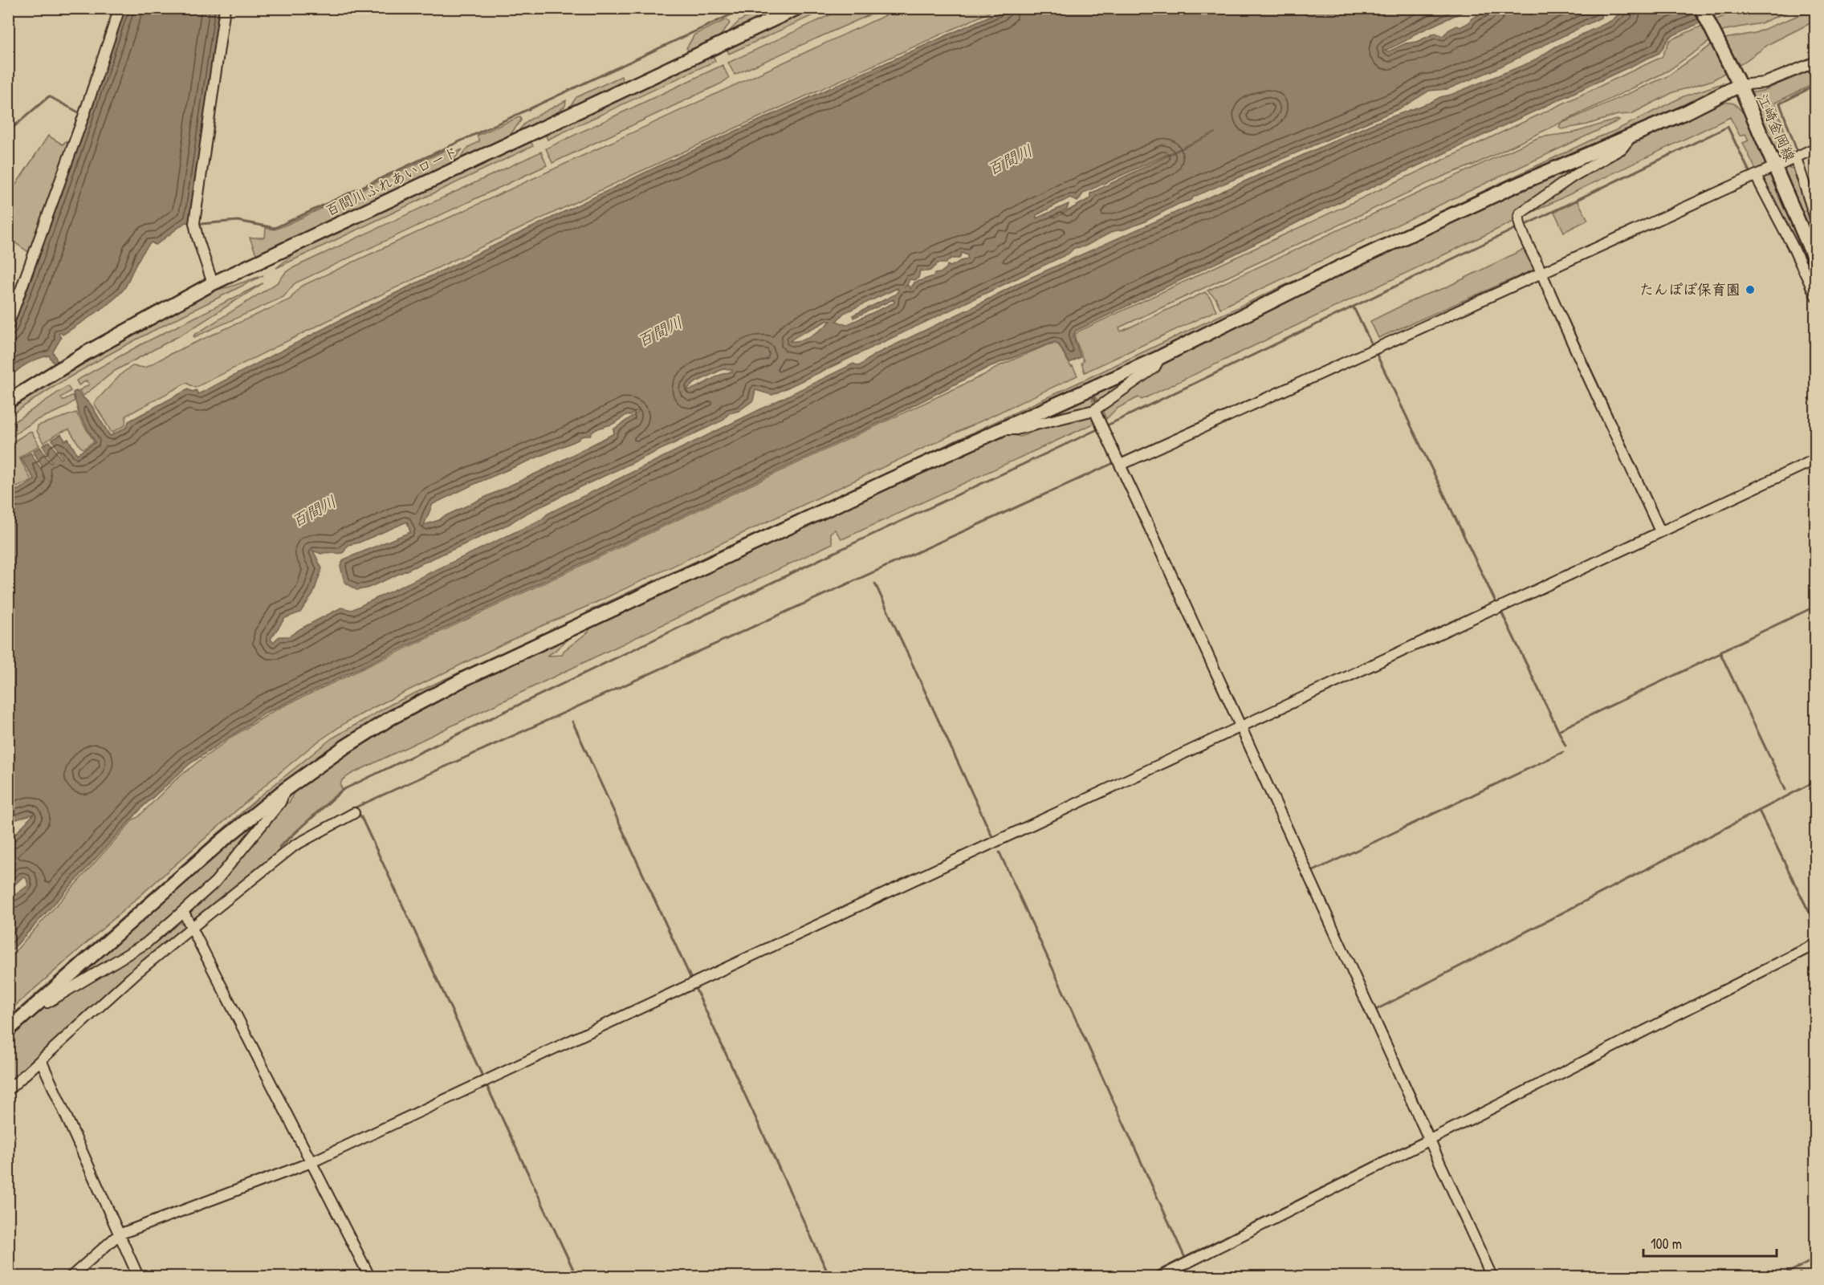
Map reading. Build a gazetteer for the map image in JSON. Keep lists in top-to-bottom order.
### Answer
{
  "streets": {
    "street": ["江崎金岡線", "百間川ふれあいロード"]
  },
  "water": ["百間川"],
  "places": ["たんぽぽ保育園"],
  "scale_bar": "100 m"
}
